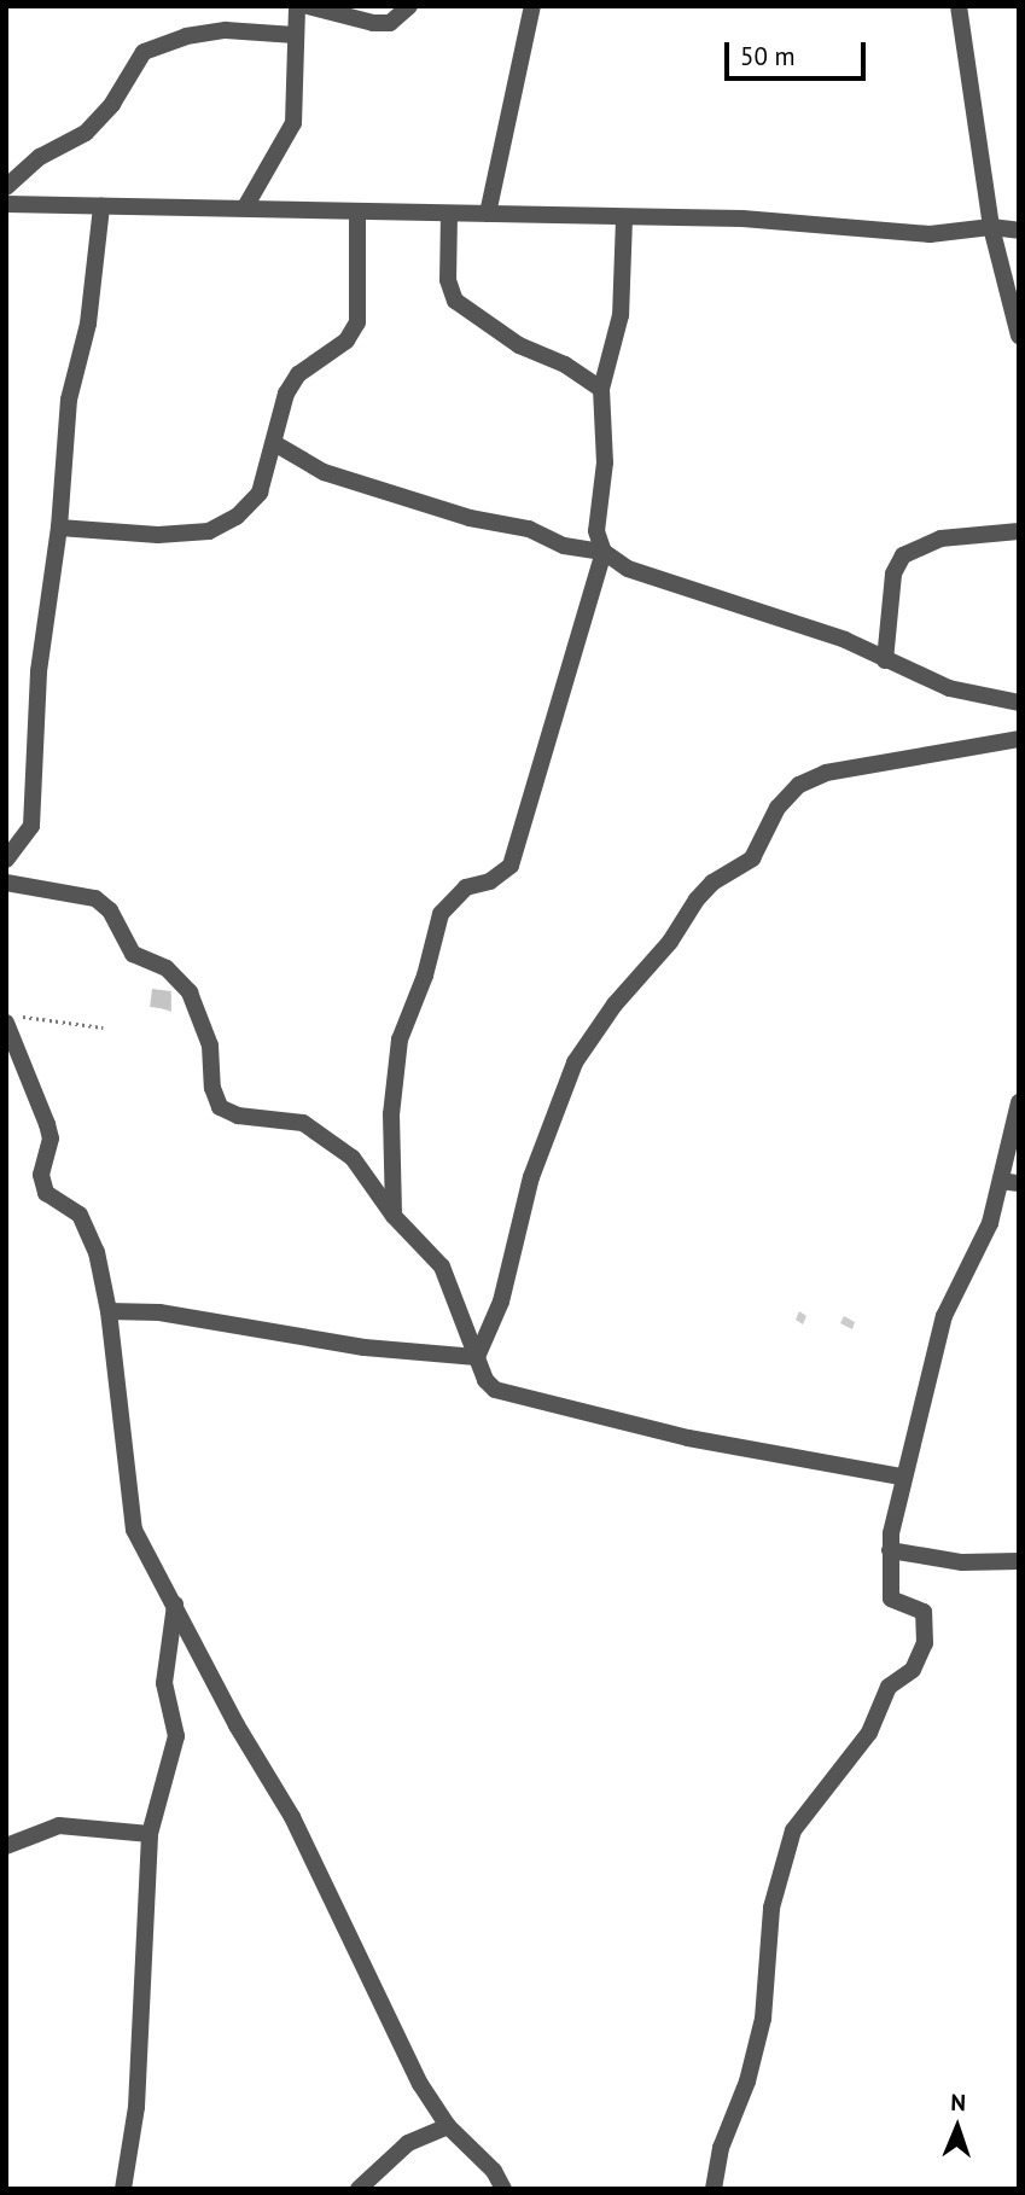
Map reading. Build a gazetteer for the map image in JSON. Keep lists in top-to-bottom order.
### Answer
{
  "scale_bar": "50 m",
  "north": "top"
}
